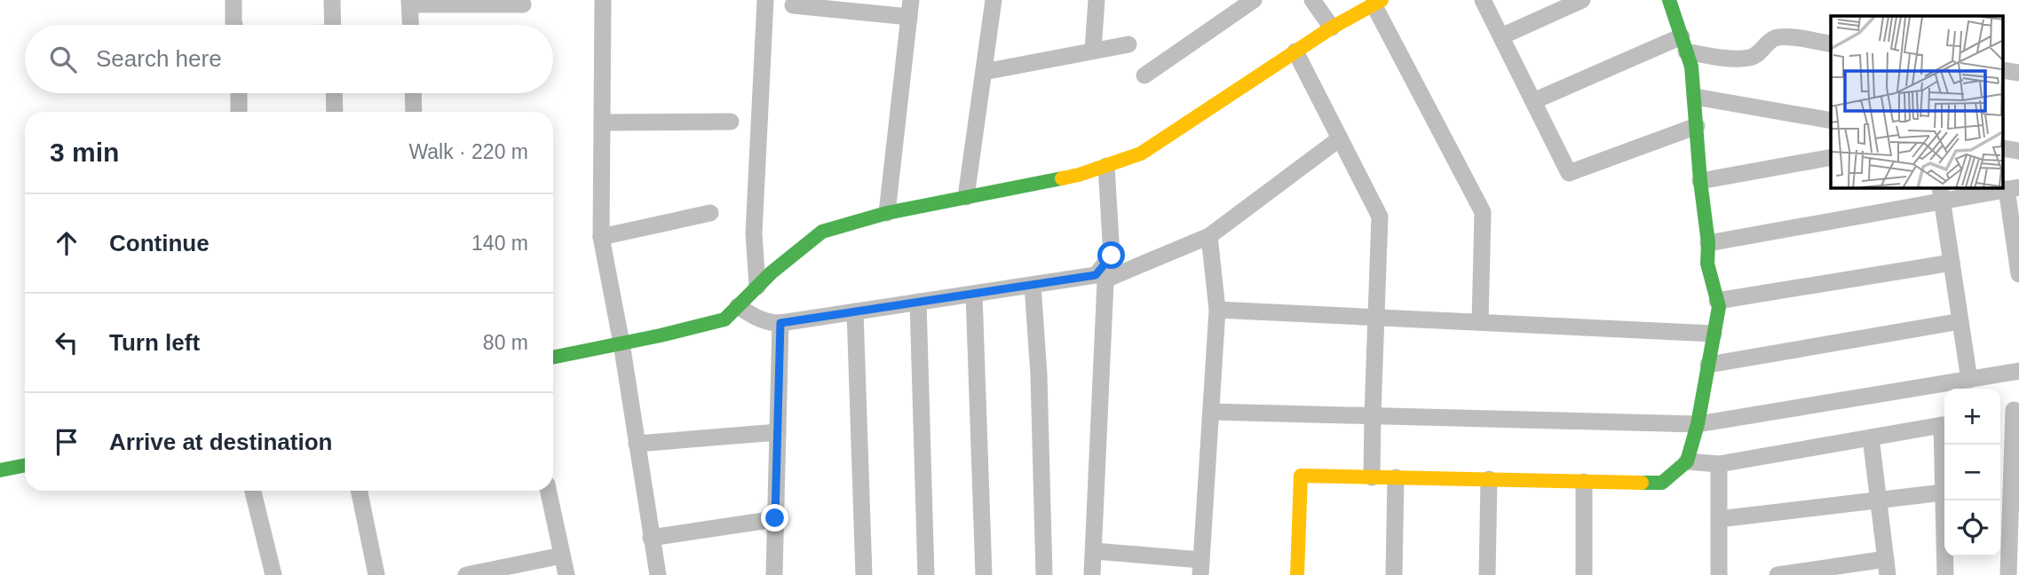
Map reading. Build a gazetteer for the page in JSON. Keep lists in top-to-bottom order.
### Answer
{
  "page": {
    "search": "Search here",
    "heading": ["3 min", "Walk · 220 m"],
    "list": [
      ["Continue", "140 m"],
      ["Turn left", "80 m"],
      "Arrive at destination"
    ],
    "map_buttons": ["+", "−"]
  }
}
